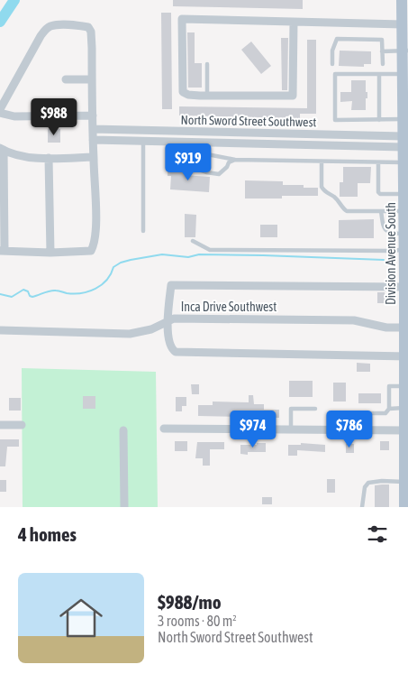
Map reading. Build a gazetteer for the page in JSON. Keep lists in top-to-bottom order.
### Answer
{
  "streets": {
    "main road": ["Division Avenue South"],
    "street": ["North Sword Street Southwest", "Inca Drive Southwest"]
  },
  "crossings": [
    ["North Sword Street Southwest", "Division Avenue South"],
    ["Division Avenue South", "Inca Drive Southwest"]
  ],
  "page": {
    "price": [
      "$988",
      "$919",
      "$974",
      "$786"
    ],
    "heading": "4 homes",
    "list": [
      {
        "name": "$988/mo",
        "note": "3 rooms · 80 m² · North Sword Street Southwest"
      }
    ]
  }
}
